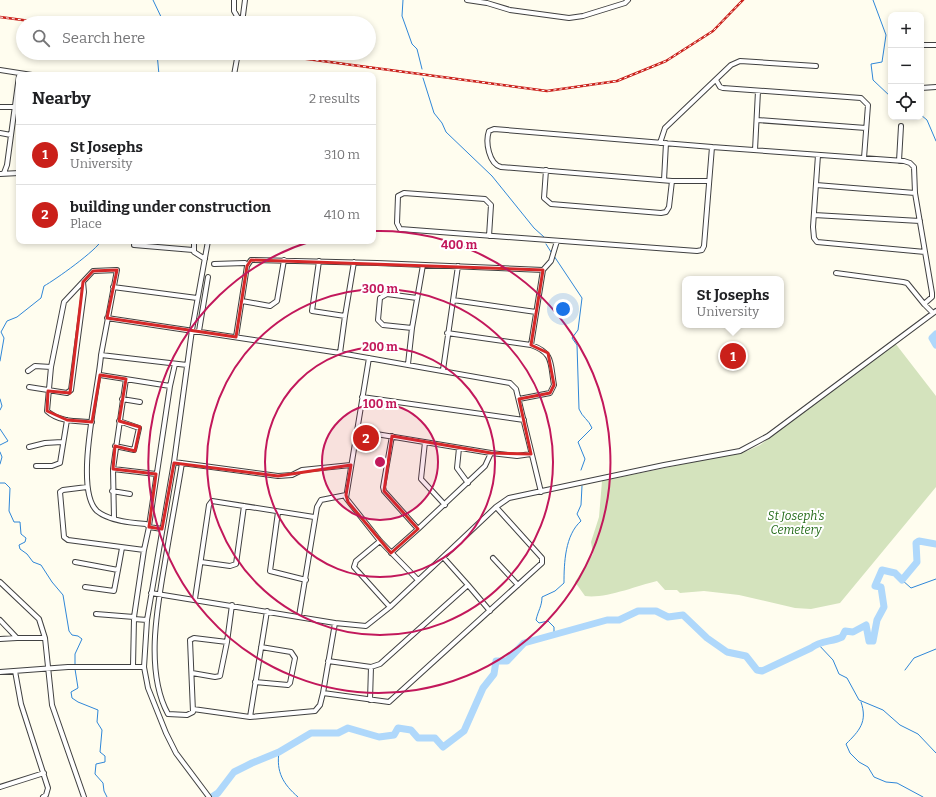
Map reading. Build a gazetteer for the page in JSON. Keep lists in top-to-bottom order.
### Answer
{
  "parks": ["St Joseph's Cemetery"],
  "page": {
    "map_buttons": ["+", "−"],
    "search": "Search here",
    "heading": ["Nearby", "2 results"],
    "list": [
      {
        "mark": "1",
        "name": "St Josephs",
        "note": "University",
        "value": "310 m"
      },
      {
        "mark": "2",
        "name": "building under construction",
        "note": "Place",
        "value": "410 m"
      }
    ],
    "popup": ["St Josephs", "University"],
    "pins": ["1", "2"]
  },
  "rings": [
    "400 m",
    "300 m",
    "200 m",
    "100 m"
  ]
}
